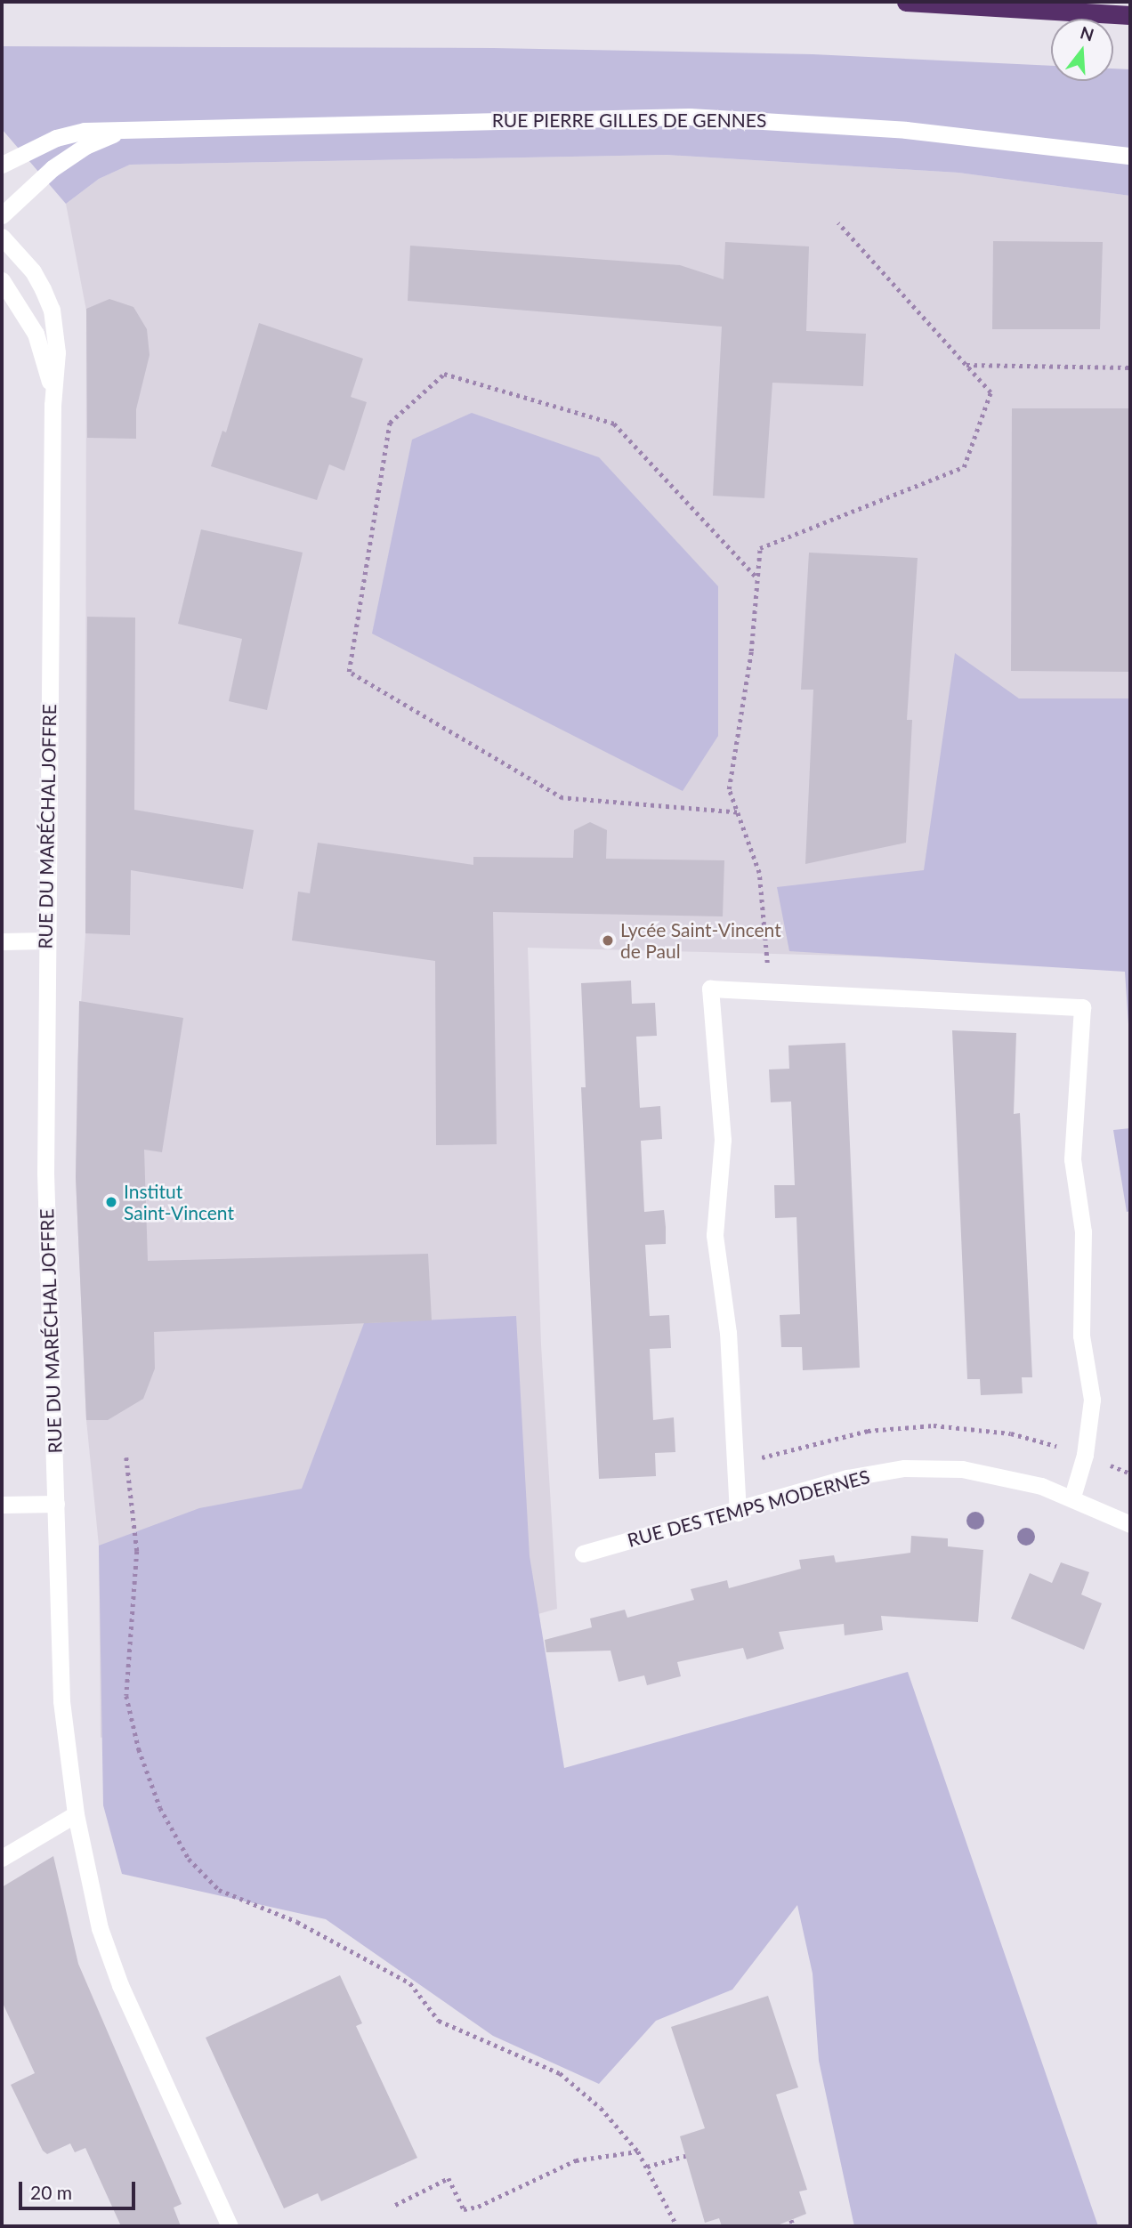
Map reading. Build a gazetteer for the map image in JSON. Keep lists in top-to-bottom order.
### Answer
{
  "streets": {
    "street": ["RUE PIERRE GILLES DE GENNES", "RUE DU MARÉCHAL JOFFRE", "RUE DES TEMPS MODERNES"]
  },
  "places": ["Lycée Saint-Vincent de Paul", "Institut Saint-Vincent"],
  "scale_bar": "20 m",
  "north": "top"
}
